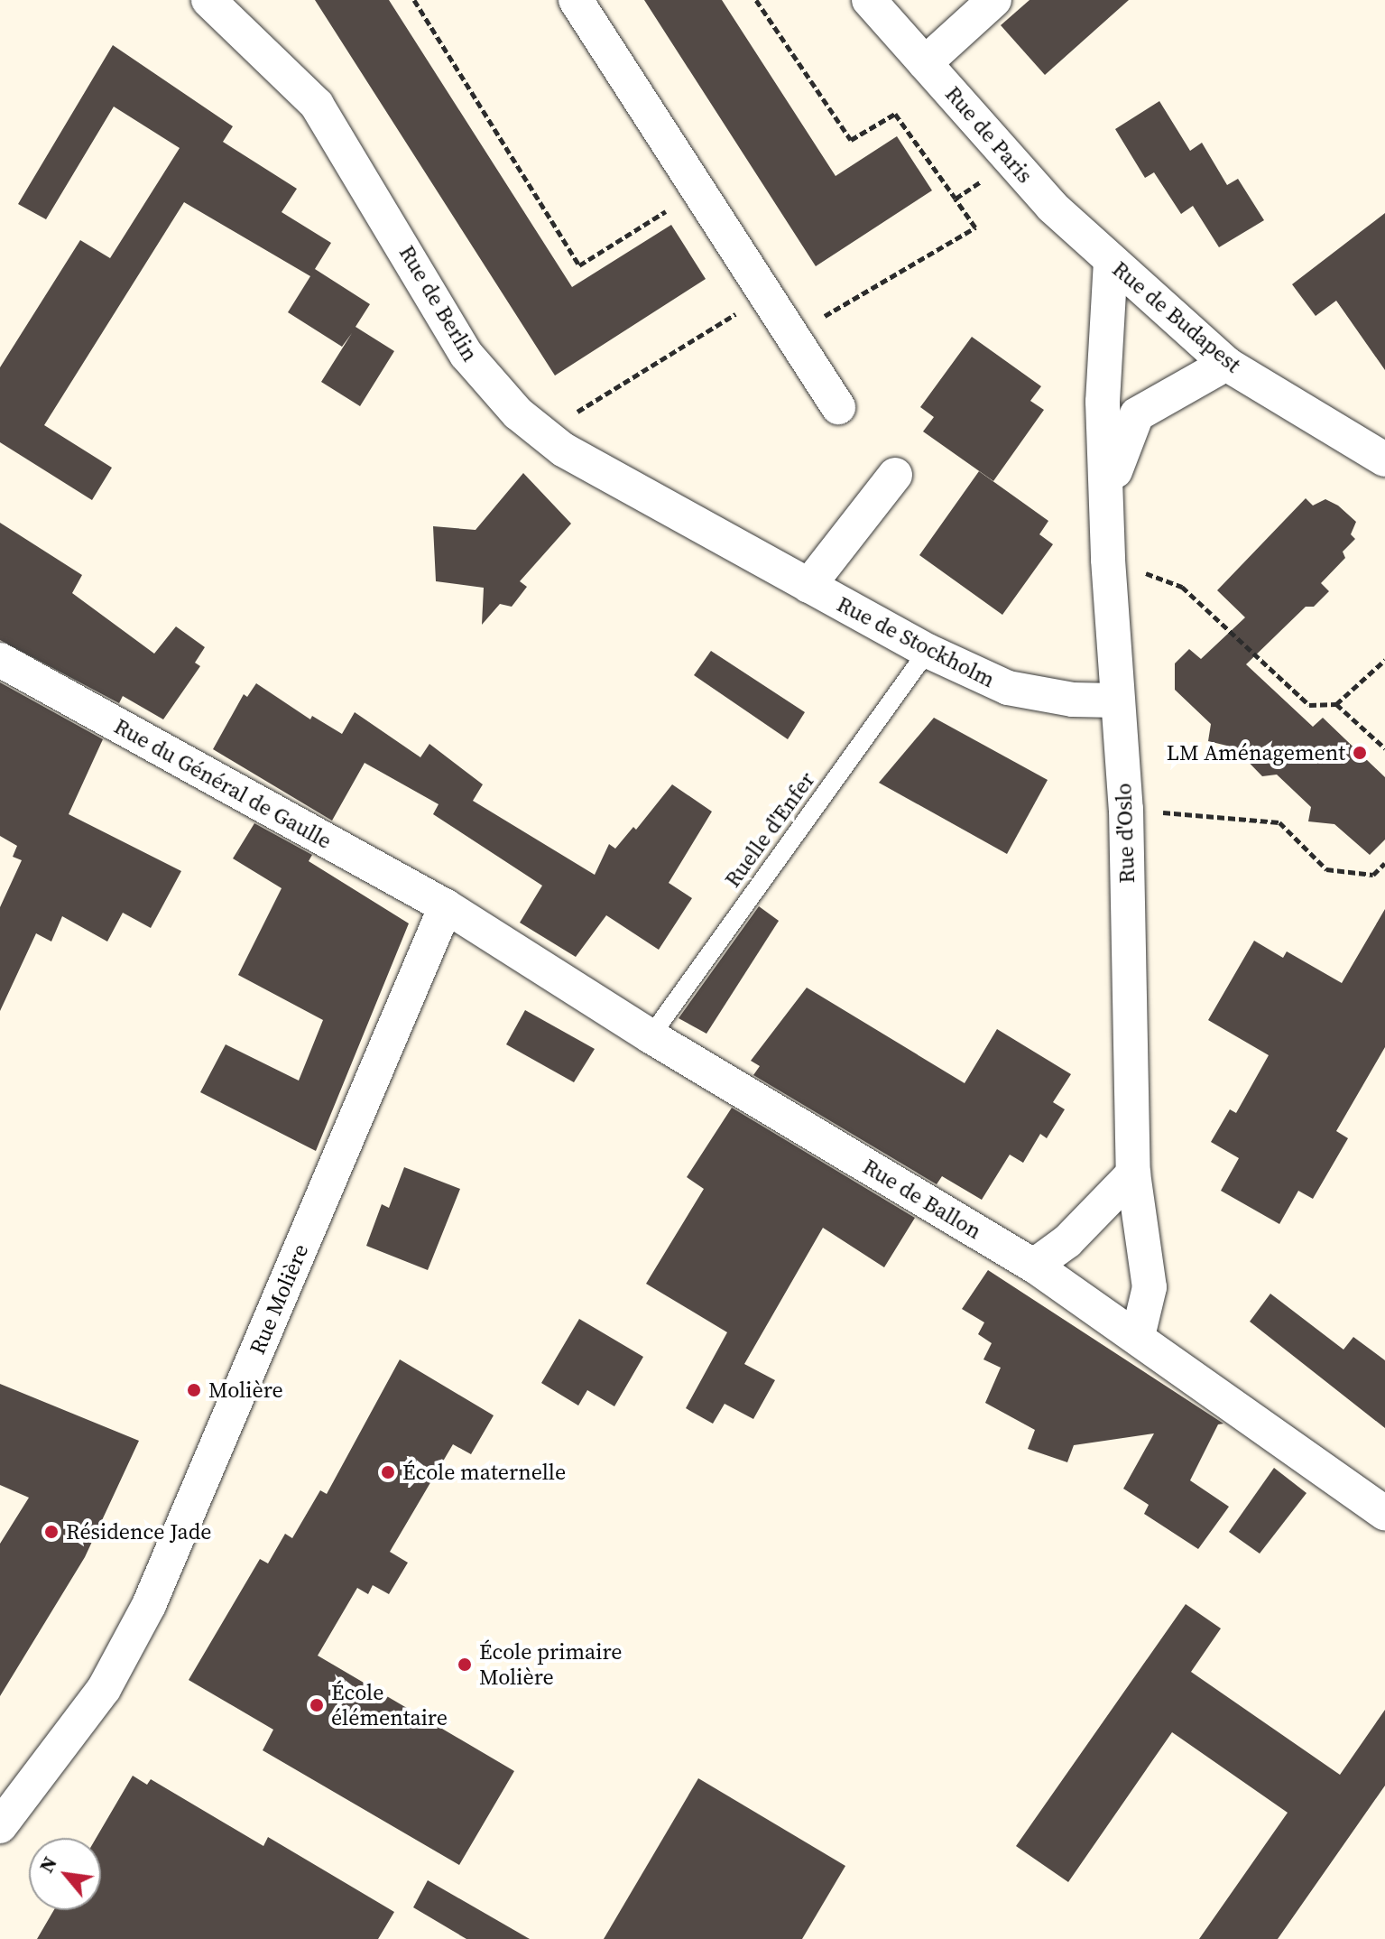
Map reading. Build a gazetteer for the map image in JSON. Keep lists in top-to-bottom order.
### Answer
{
  "streets": {
    "street": [
      "Rue de Paris",
      "Rue de Berlin",
      "Rue de Budapest",
      "Rue de Stockholm",
      "Rue du Général de Gaulle",
      "Rue d'Oslo",
      "Rue de Ballon",
      "Rue Molière"
    ],
    "lane": ["Ruelle d'Enfer"]
  },
  "crossings": [
    ["Rue de Paris", "Rue de Budapest"],
    ["Rue de Berlin", "Rue de Stockholm"],
    ["Rue de Budapest", "Rue d'Oslo"],
    ["Rue de Stockholm", "Ruelle d'Enfer"],
    ["Rue de Stockholm", "Rue d'Oslo"],
    ["Rue du Général de Gaulle", "Rue de Ballon"],
    ["Rue du Général de Gaulle", "Rue Molière"],
    ["Ruelle d'Enfer", "Rue de Ballon"],
    ["Rue d'Oslo", "Rue de Ballon"],
    ["Rue de Ballon", "Rue Molière"]
  ],
  "places": [
    "LM Aménagement",
    "Molière",
    "École maternelle",
    "Résidence Jade",
    "École primaire Molière",
    "École élémentaire"
  ],
  "north": "top left"
}
